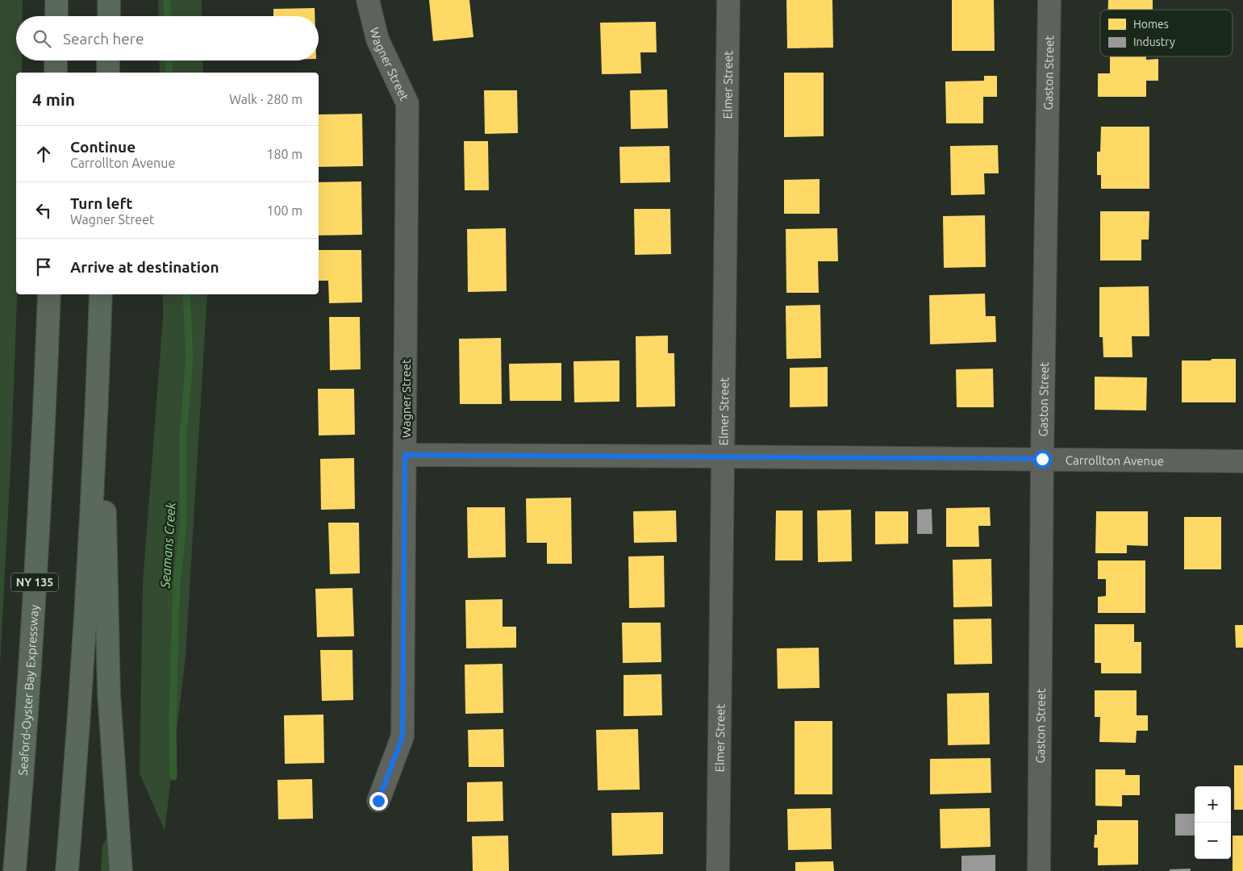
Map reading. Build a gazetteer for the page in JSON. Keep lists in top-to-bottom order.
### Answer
{
  "streets": {
    "highway": ["NY 135", "Seaford-Oyster Bay Expressway"],
    "street": [
      "Wagner Street",
      "Gaston Street",
      "Elmer Street",
      "Carrollton Avenue"
    ]
  },
  "crossings": [
    ["Wagner Street", "Carrollton Avenue"],
    ["Gaston Street", "Carrollton Avenue"],
    ["Elmer Street", "Carrollton Avenue"]
  ],
  "water": ["Seamans Creek"],
  "legend": ["Homes", "Industry"],
  "page": {
    "search": "Search here",
    "heading": ["4 min", "Walk · 280 m"],
    "list": [
      ["Continue", "Carrollton Avenue", "180 m"],
      ["Turn left", "Wagner Street", "100 m"],
      "Arrive at destination"
    ],
    "map_buttons": ["+", "−"]
  }
}
